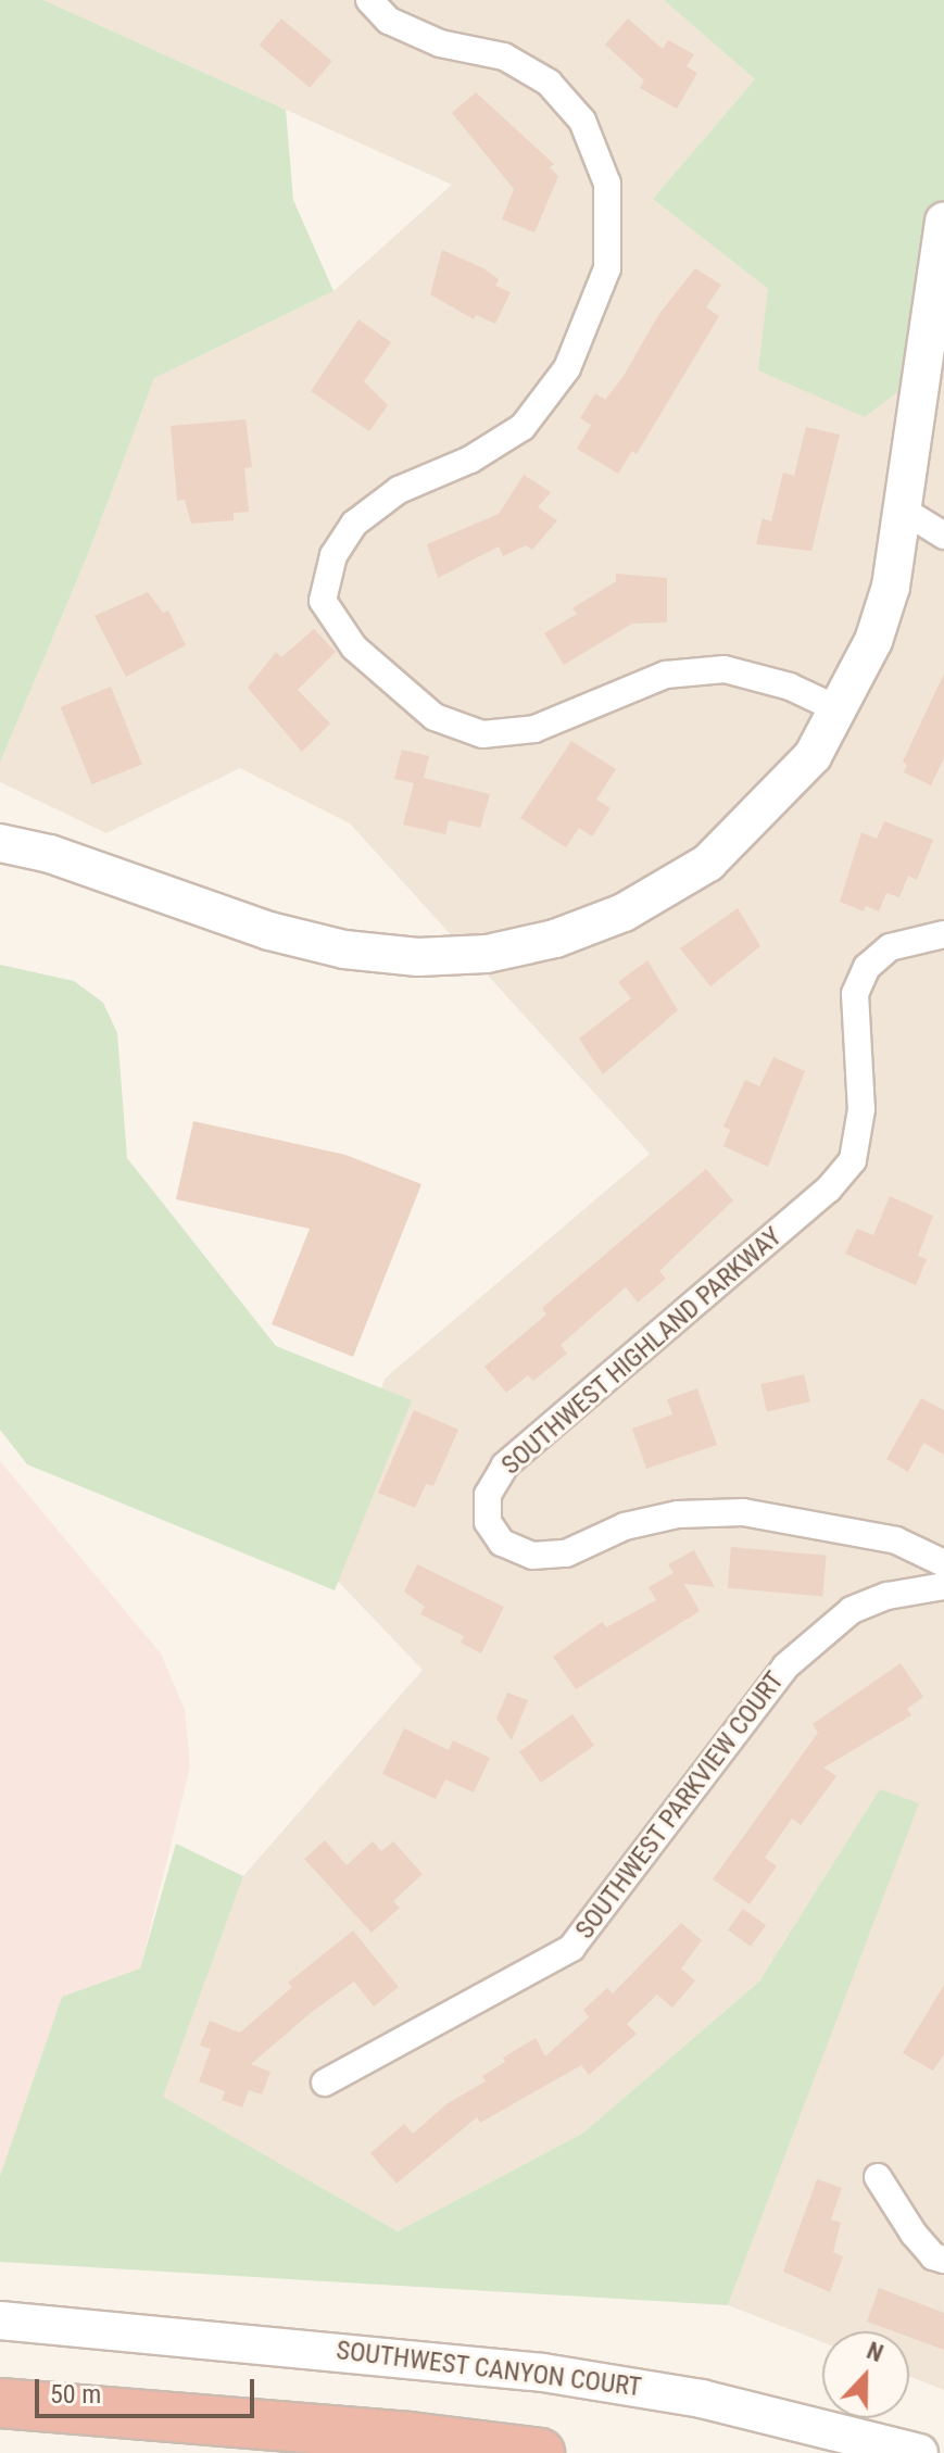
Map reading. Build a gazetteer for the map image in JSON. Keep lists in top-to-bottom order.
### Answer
{
  "streets": {
    "main road": ["SOUTHWEST CANYON COURT"],
    "street": ["SOUTHWEST HIGHLAND PARKWAY", "SOUTHWEST PARKVIEW COURT"]
  },
  "scale_bar": "50 m",
  "north": "top"
}
